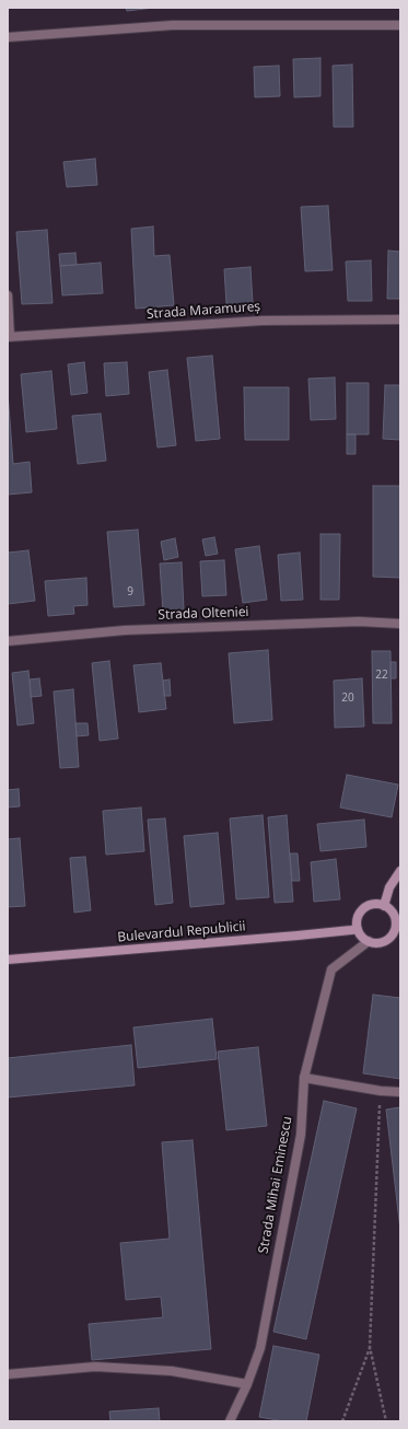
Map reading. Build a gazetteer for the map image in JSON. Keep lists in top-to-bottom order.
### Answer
{
  "streets": {
    "main road": ["Bulevardul Republicii"],
    "street": ["Strada Maramureș", "Strada Olteniei", "Strada Mihai Eminescu"]
  },
  "crossings": [
    ["Bulevardul Republicii", "Strada Mihai Eminescu"]
  ],
  "house_numbers": ["9", "22", "20"]
}
